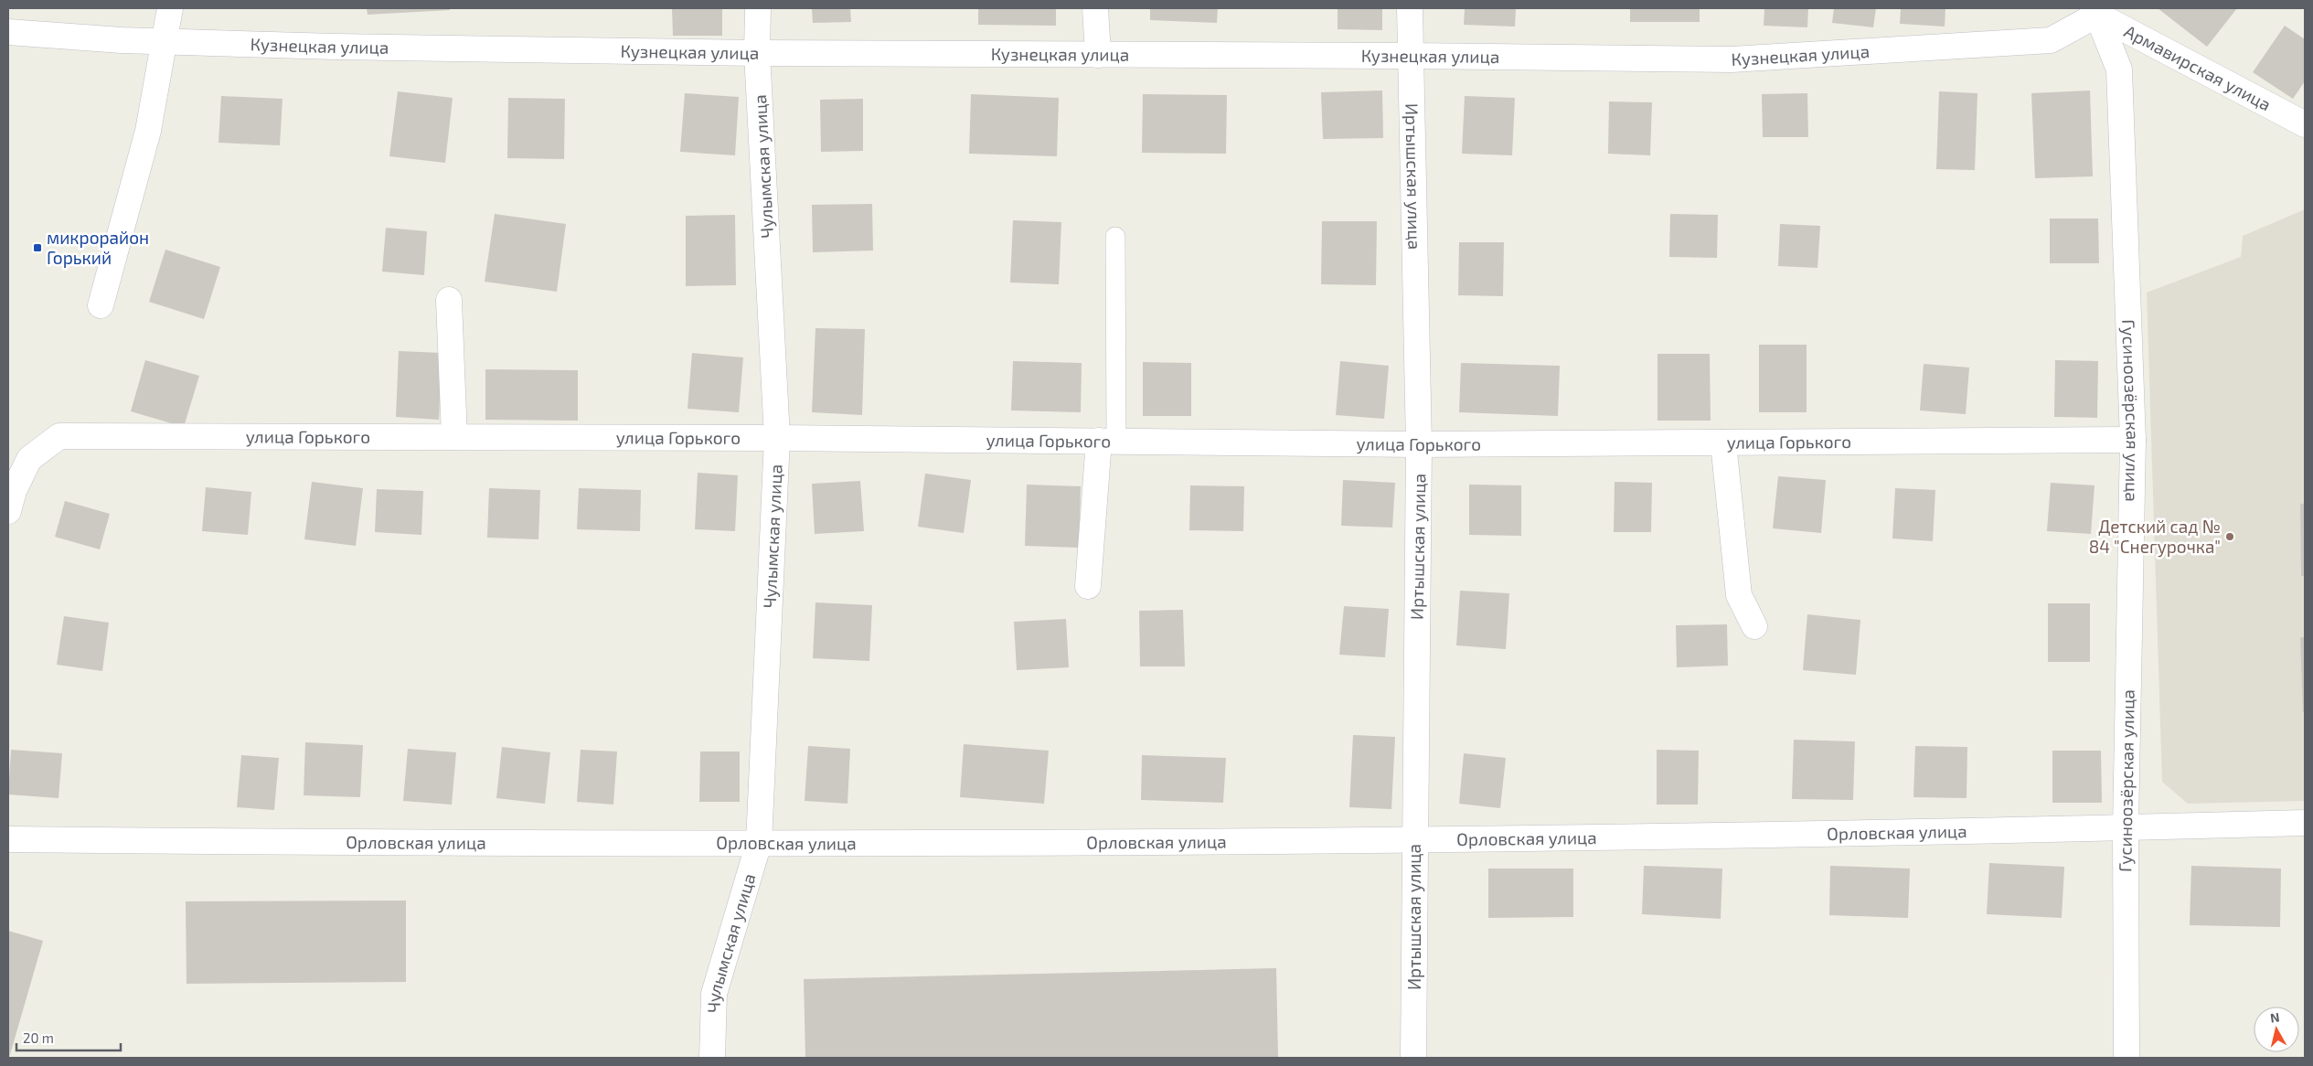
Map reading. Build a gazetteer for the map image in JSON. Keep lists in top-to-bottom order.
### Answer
{
  "streets": {
    "street": [
      "Кузнецкая улица",
      "Армавирская улица",
      "Чулымская улица",
      "Иртышская улица",
      "Гусиноозёрская улица",
      "улица Горького",
      "Орловская улица"
    ]
  },
  "crossings": [
    ["Кузнецкая улица", "Армавирская улица"],
    ["Кузнецкая улица", "Чулымская улица"],
    ["Кузнецкая улица", "Иртышская улица"],
    ["Кузнецкая улица", "Гусиноозёрская улица"],
    ["Армавирская улица", "Гусиноозёрская улица"],
    ["Чулымская улица", "улица Горького"],
    ["Чулымская улица", "Орловская улица"],
    ["Иртышская улица", "улица Горького"],
    ["Иртышская улица", "Орловская улица"],
    ["Гусиноозёрская улица", "улица Горького"],
    ["Гусиноозёрская улица", "Орловская улица"]
  ],
  "places": {
    "transit": ["микрорайон Горький"],
    "other": ["Детский сад № 84 \"Снегурочка\""]
  },
  "scale_bar": "20 m",
  "north": "top"
}
